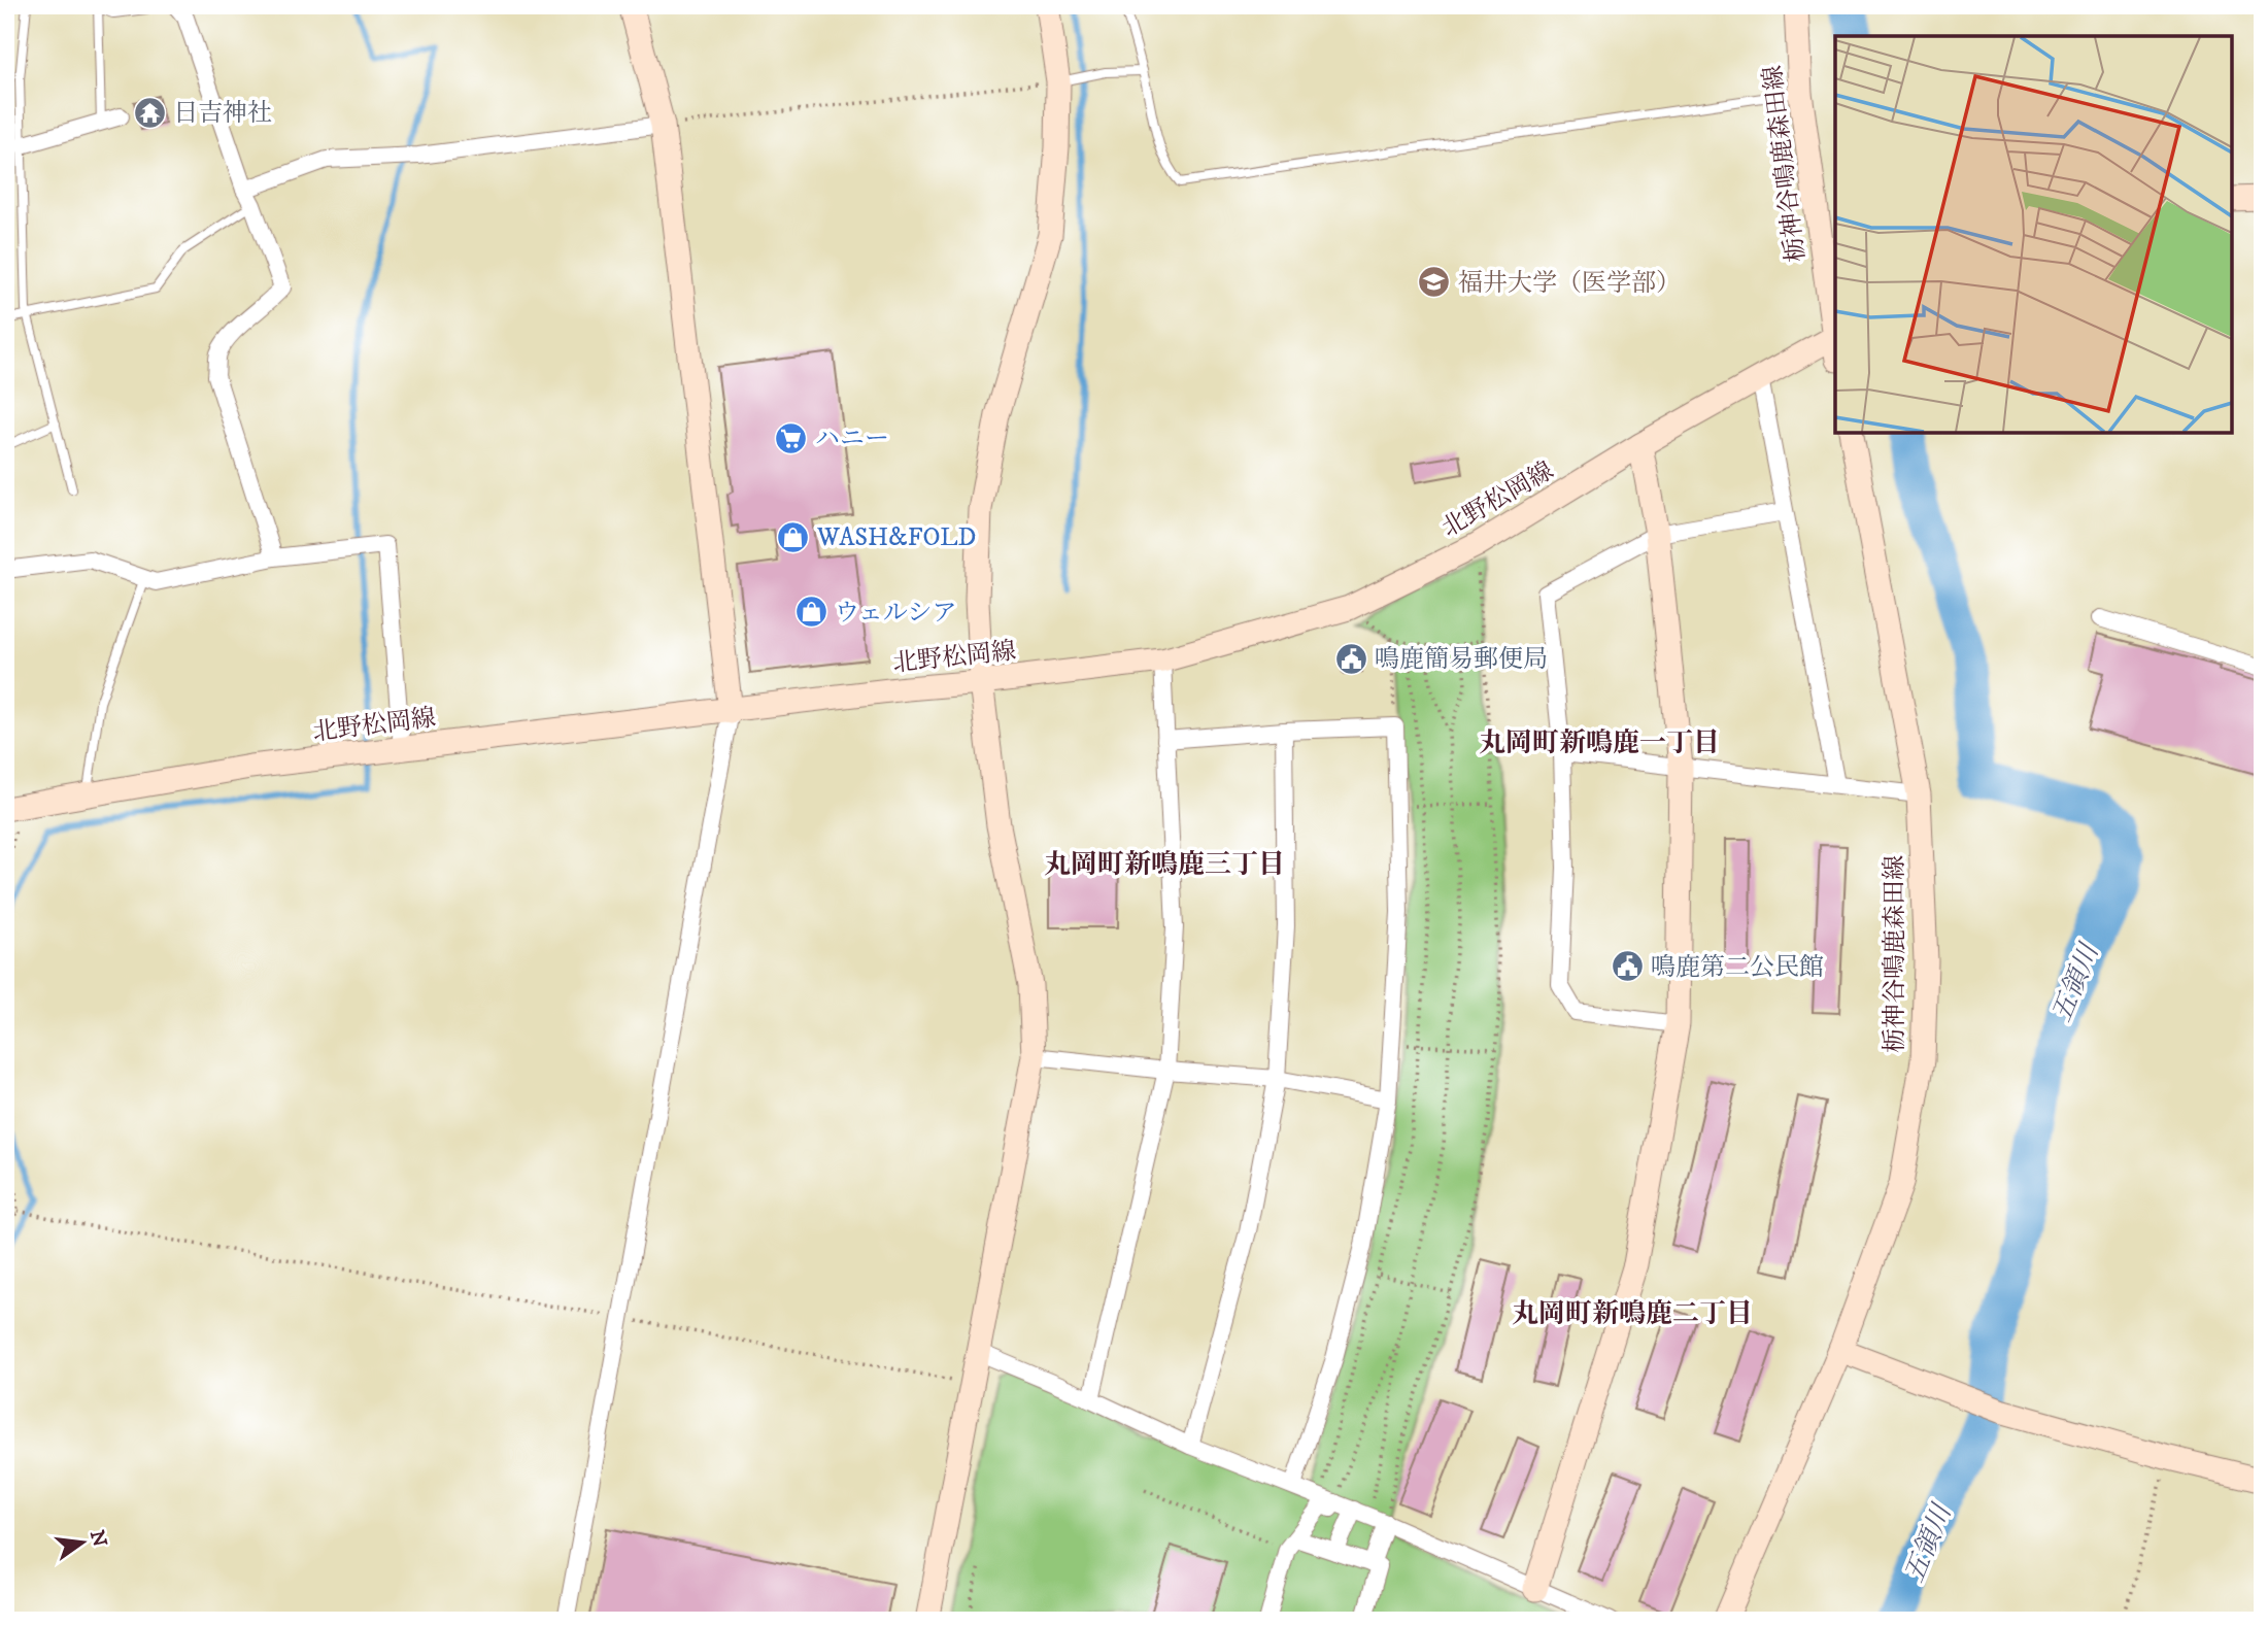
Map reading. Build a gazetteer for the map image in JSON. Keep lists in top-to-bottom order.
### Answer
{
  "streets": {
    "street": ["栃神谷鳴鹿森田線", "北野松岡線"]
  },
  "crossings": [
    ["栃神谷鳴鹿森田線", "北野松岡線"]
  ],
  "districts": ["丸岡町新鳴鹿一丁目", "丸岡町新鳴鹿三丁目", "丸岡町新鳴鹿二丁目"],
  "water": ["五領川"],
  "places": {
    "temple": ["日吉神社"],
    "school or university": ["福井大学（医学部）"],
    "supermarket": ["ハニー"],
    "shop": ["WASH&FOLD", "ウェルシア"],
    "public building": ["鳴鹿簡易郵便局", "鳴鹿第二公民館"]
  },
  "north": "right"
}
